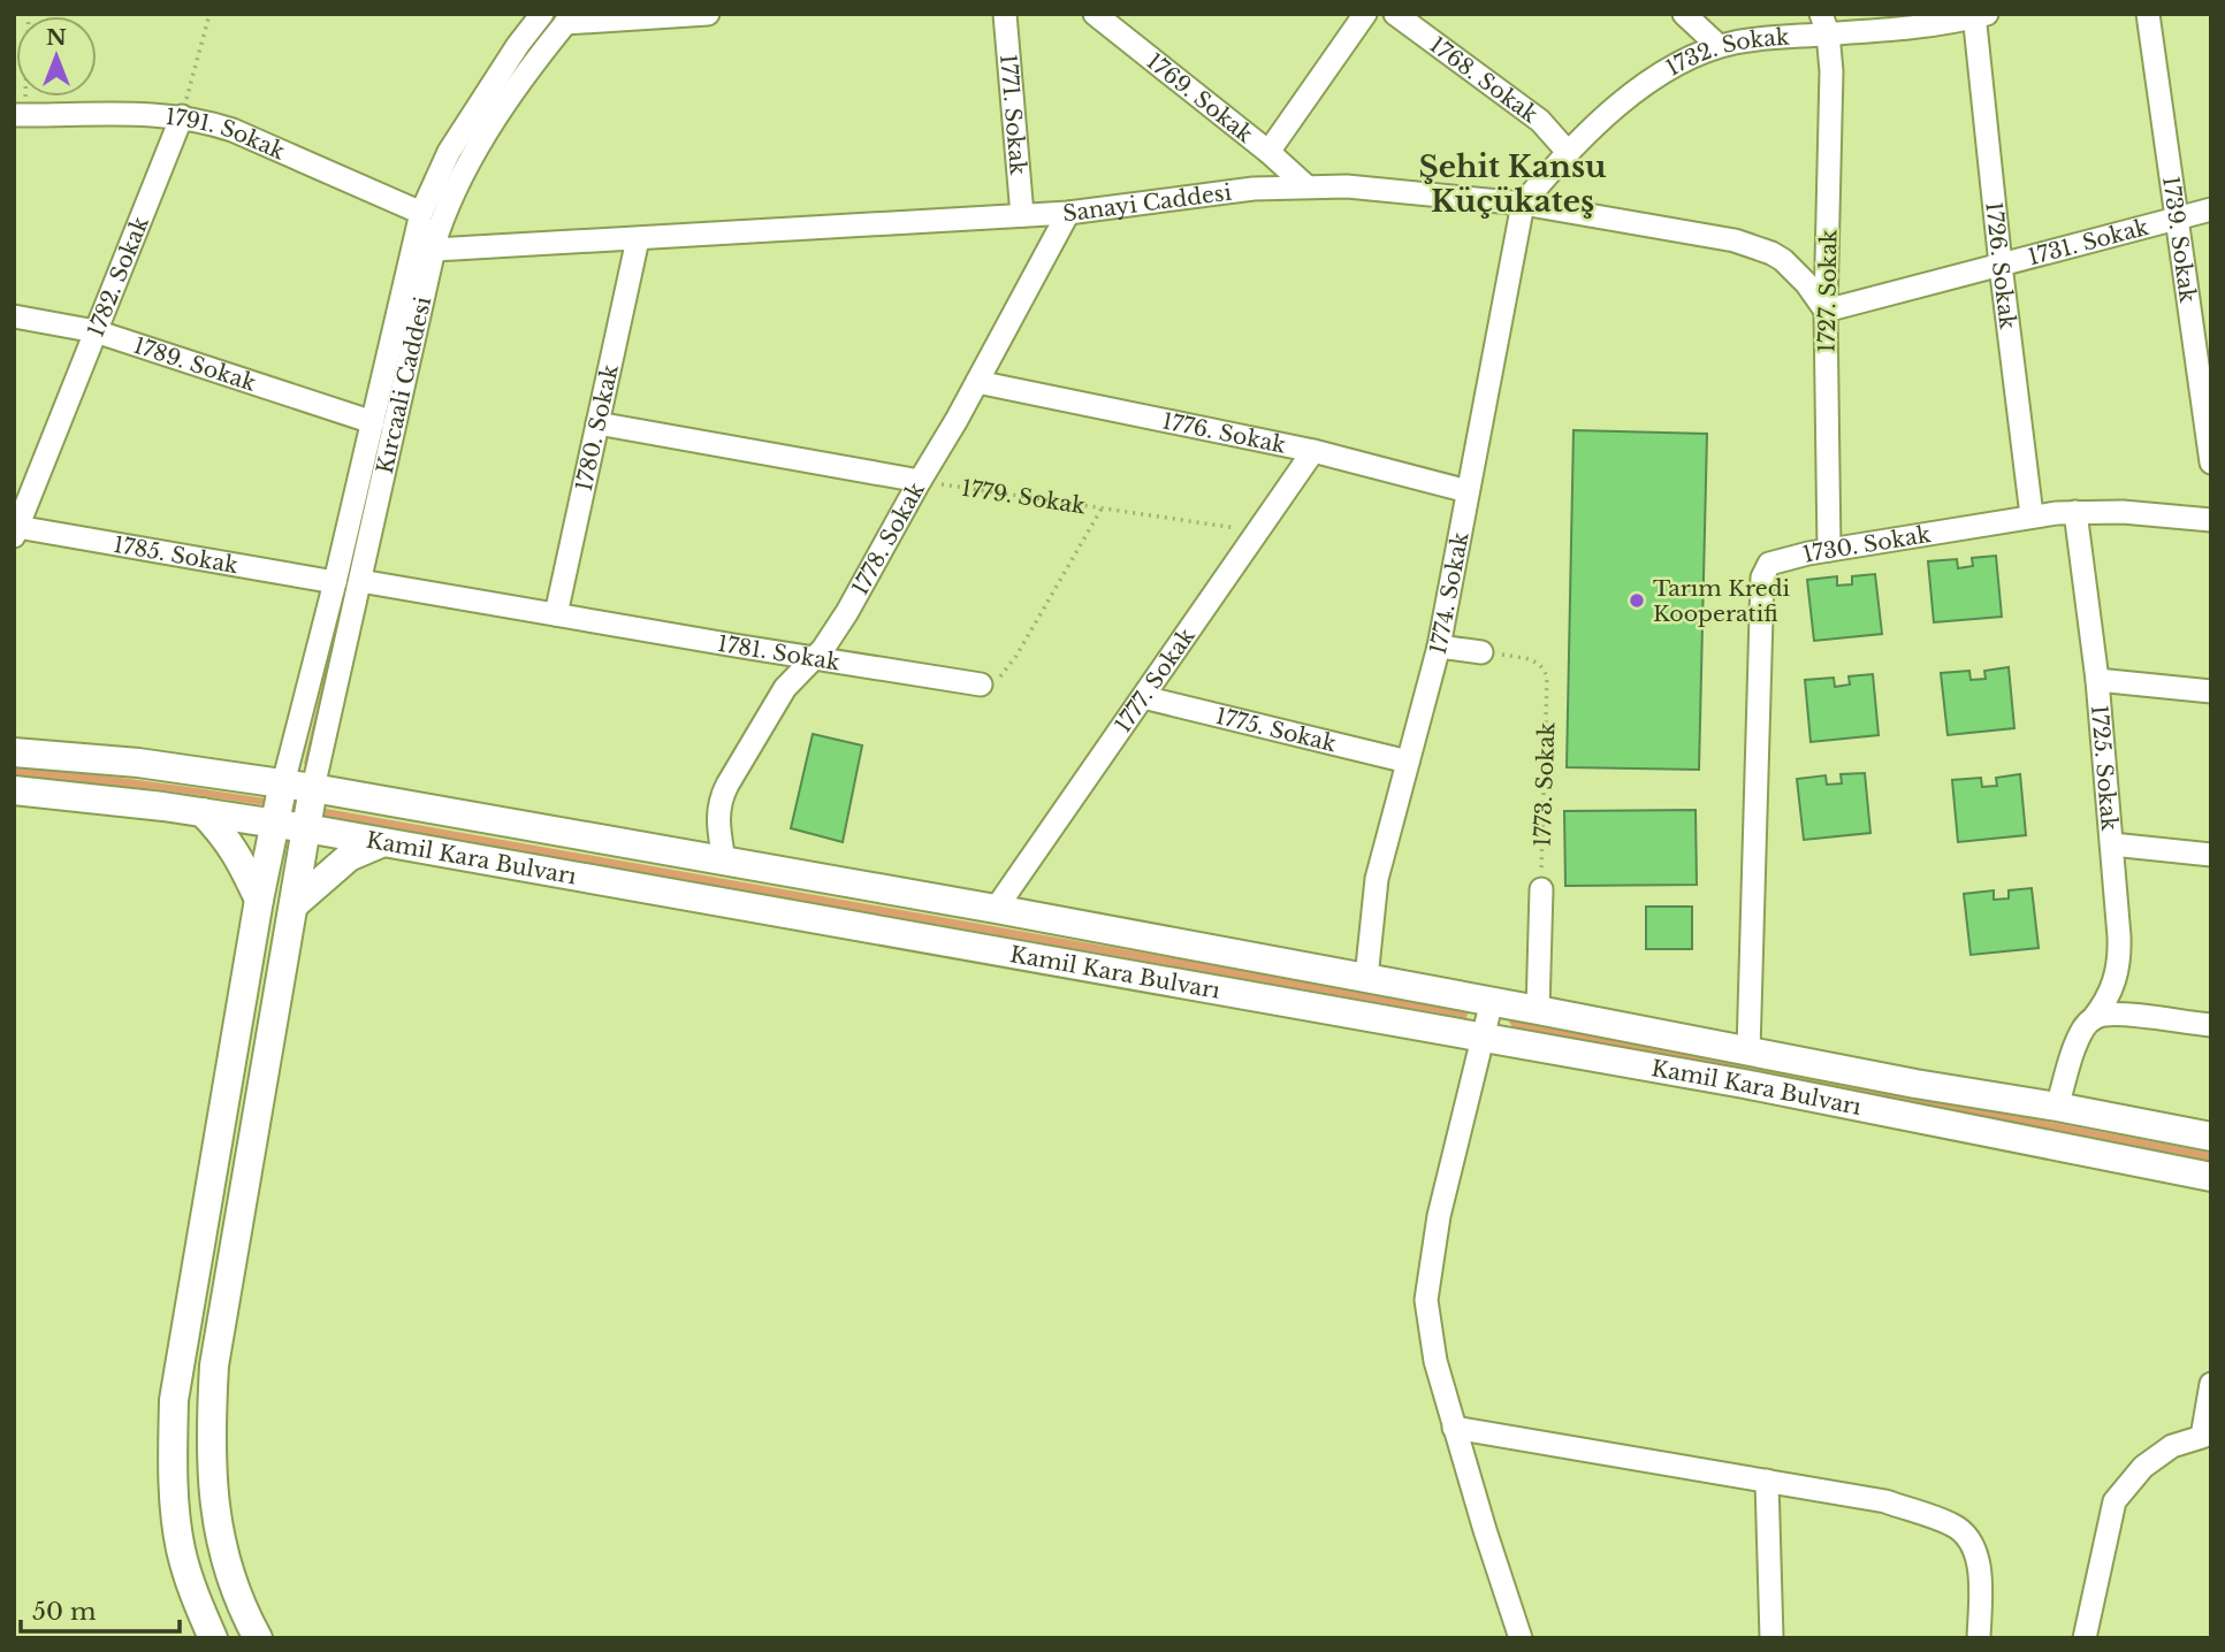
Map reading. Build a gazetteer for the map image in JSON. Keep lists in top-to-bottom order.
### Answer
{
  "streets": {
    "main road": ["Kamil Kara Bulvarı"],
    "street": [
      "1732. Sokak",
      "1768. Sokak",
      "1769. Sokak",
      "1771. Sokak",
      "1791. Sokak",
      "Sanayi Caddesi",
      "1739. Sokak",
      "1731. Sokak",
      "1726. Sokak",
      "1782. Sokak",
      "1727. Sokak",
      "1789. Sokak",
      "Kırcaali Caddesi",
      "1780. Sokak",
      "1776. Sokak",
      "1778. Sokak",
      "1730. Sokak",
      "1785. Sokak",
      "1774. Sokak",
      "1781. Sokak",
      "1777. Sokak",
      "1775. Sokak",
      "1725. Sokak"
    ],
    "path": ["1779. Sokak", "1773. Sokak"]
  },
  "crossings": [
    ["1732. Sokak", "1768. Sokak"],
    ["1732. Sokak", "Sanayi Caddesi"],
    ["1732. Sokak", "1726. Sokak"],
    ["1732. Sokak", "1727. Sokak"],
    ["1732. Sokak", "1774. Sokak"],
    ["1769. Sokak", "Sanayi Caddesi"],
    ["1771. Sokak", "Sanayi Caddesi"],
    ["1791. Sokak", "1782. Sokak"],
    ["1791. Sokak", "Kırcaali Caddesi"],
    ["Sanayi Caddesi", "1731. Sokak"],
    ["Sanayi Caddesi", "1727. Sokak"],
    ["Sanayi Caddesi", "Kırcaali Caddesi"],
    ["Sanayi Caddesi", "1780. Sokak"],
    ["Sanayi Caddesi", "1778. Sokak"],
    ["Sanayi Caddesi", "1774. Sokak"],
    ["1739. Sokak", "1731. Sokak"],
    ["1731. Sokak", "1726. Sokak"],
    ["1731. Sokak", "1727. Sokak"],
    ["1726. Sokak", "1730. Sokak"],
    ["1782. Sokak", "1789. Sokak"],
    ["1782. Sokak", "1785. Sokak"],
    ["1727. Sokak", "1730. Sokak"],
    ["1789. Sokak", "Kırcaali Caddesi"],
    ["Kırcaali Caddesi", "1785. Sokak"],
    ["Kırcaali Caddesi", "1781. Sokak"],
    ["Kırcaali Caddesi", "Kamil Kara Bulvarı"],
    ["1780. Sokak", "1781. Sokak"],
    ["1776. Sokak", "1778. Sokak"],
    ["1776. Sokak", "1774. Sokak"],
    ["1776. Sokak", "1777. Sokak"],
    ["1779. Sokak", "1778. Sokak"],
    ["1779. Sokak", "1777. Sokak"],
    ["1778. Sokak", "1781. Sokak"],
    ["1778. Sokak", "Kamil Kara Bulvarı"],
    ["1730. Sokak", "1725. Sokak"],
    ["1730. Sokak", "Kamil Kara Bulvarı"],
    ["1774. Sokak", "1775. Sokak"],
    ["1774. Sokak", "Kamil Kara Bulvarı"],
    ["1777. Sokak", "1775. Sokak"],
    ["1777. Sokak", "Kamil Kara Bulvarı"],
    ["1725. Sokak", "Kamil Kara Bulvarı"]
  ],
  "districts": ["Şehit Kansu Küçükateş"],
  "places": ["Tarım Kredi Kooperatifi"],
  "scale_bar": "50 m",
  "north": "top"
}
